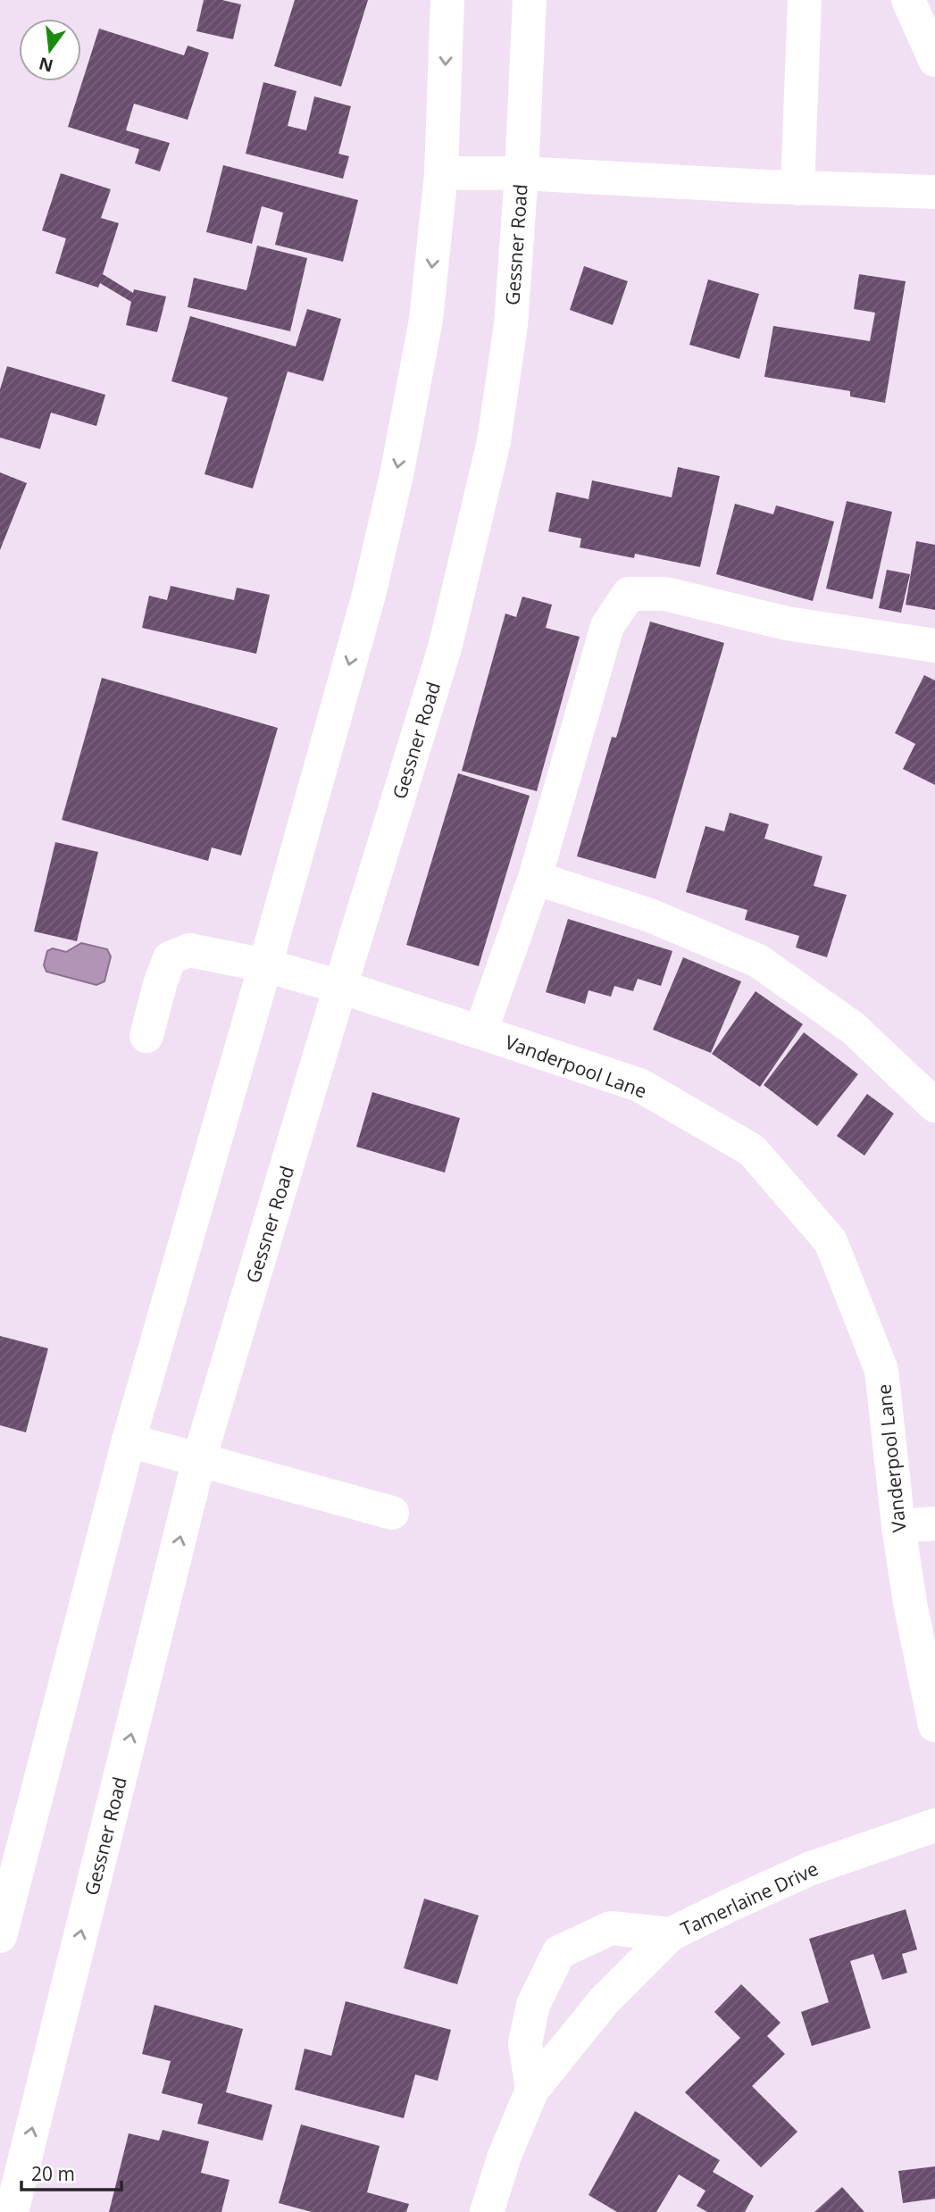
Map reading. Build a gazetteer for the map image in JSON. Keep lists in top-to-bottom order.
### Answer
{
  "streets": {
    "main road": ["Gessner Road", "Vanderpool Lane", "Tamerlaine Drive"]
  },
  "crossings": [
    ["Gessner Road", "Vanderpool Lane"]
  ],
  "scale_bar": "20 m",
  "north": "bottom"
}
